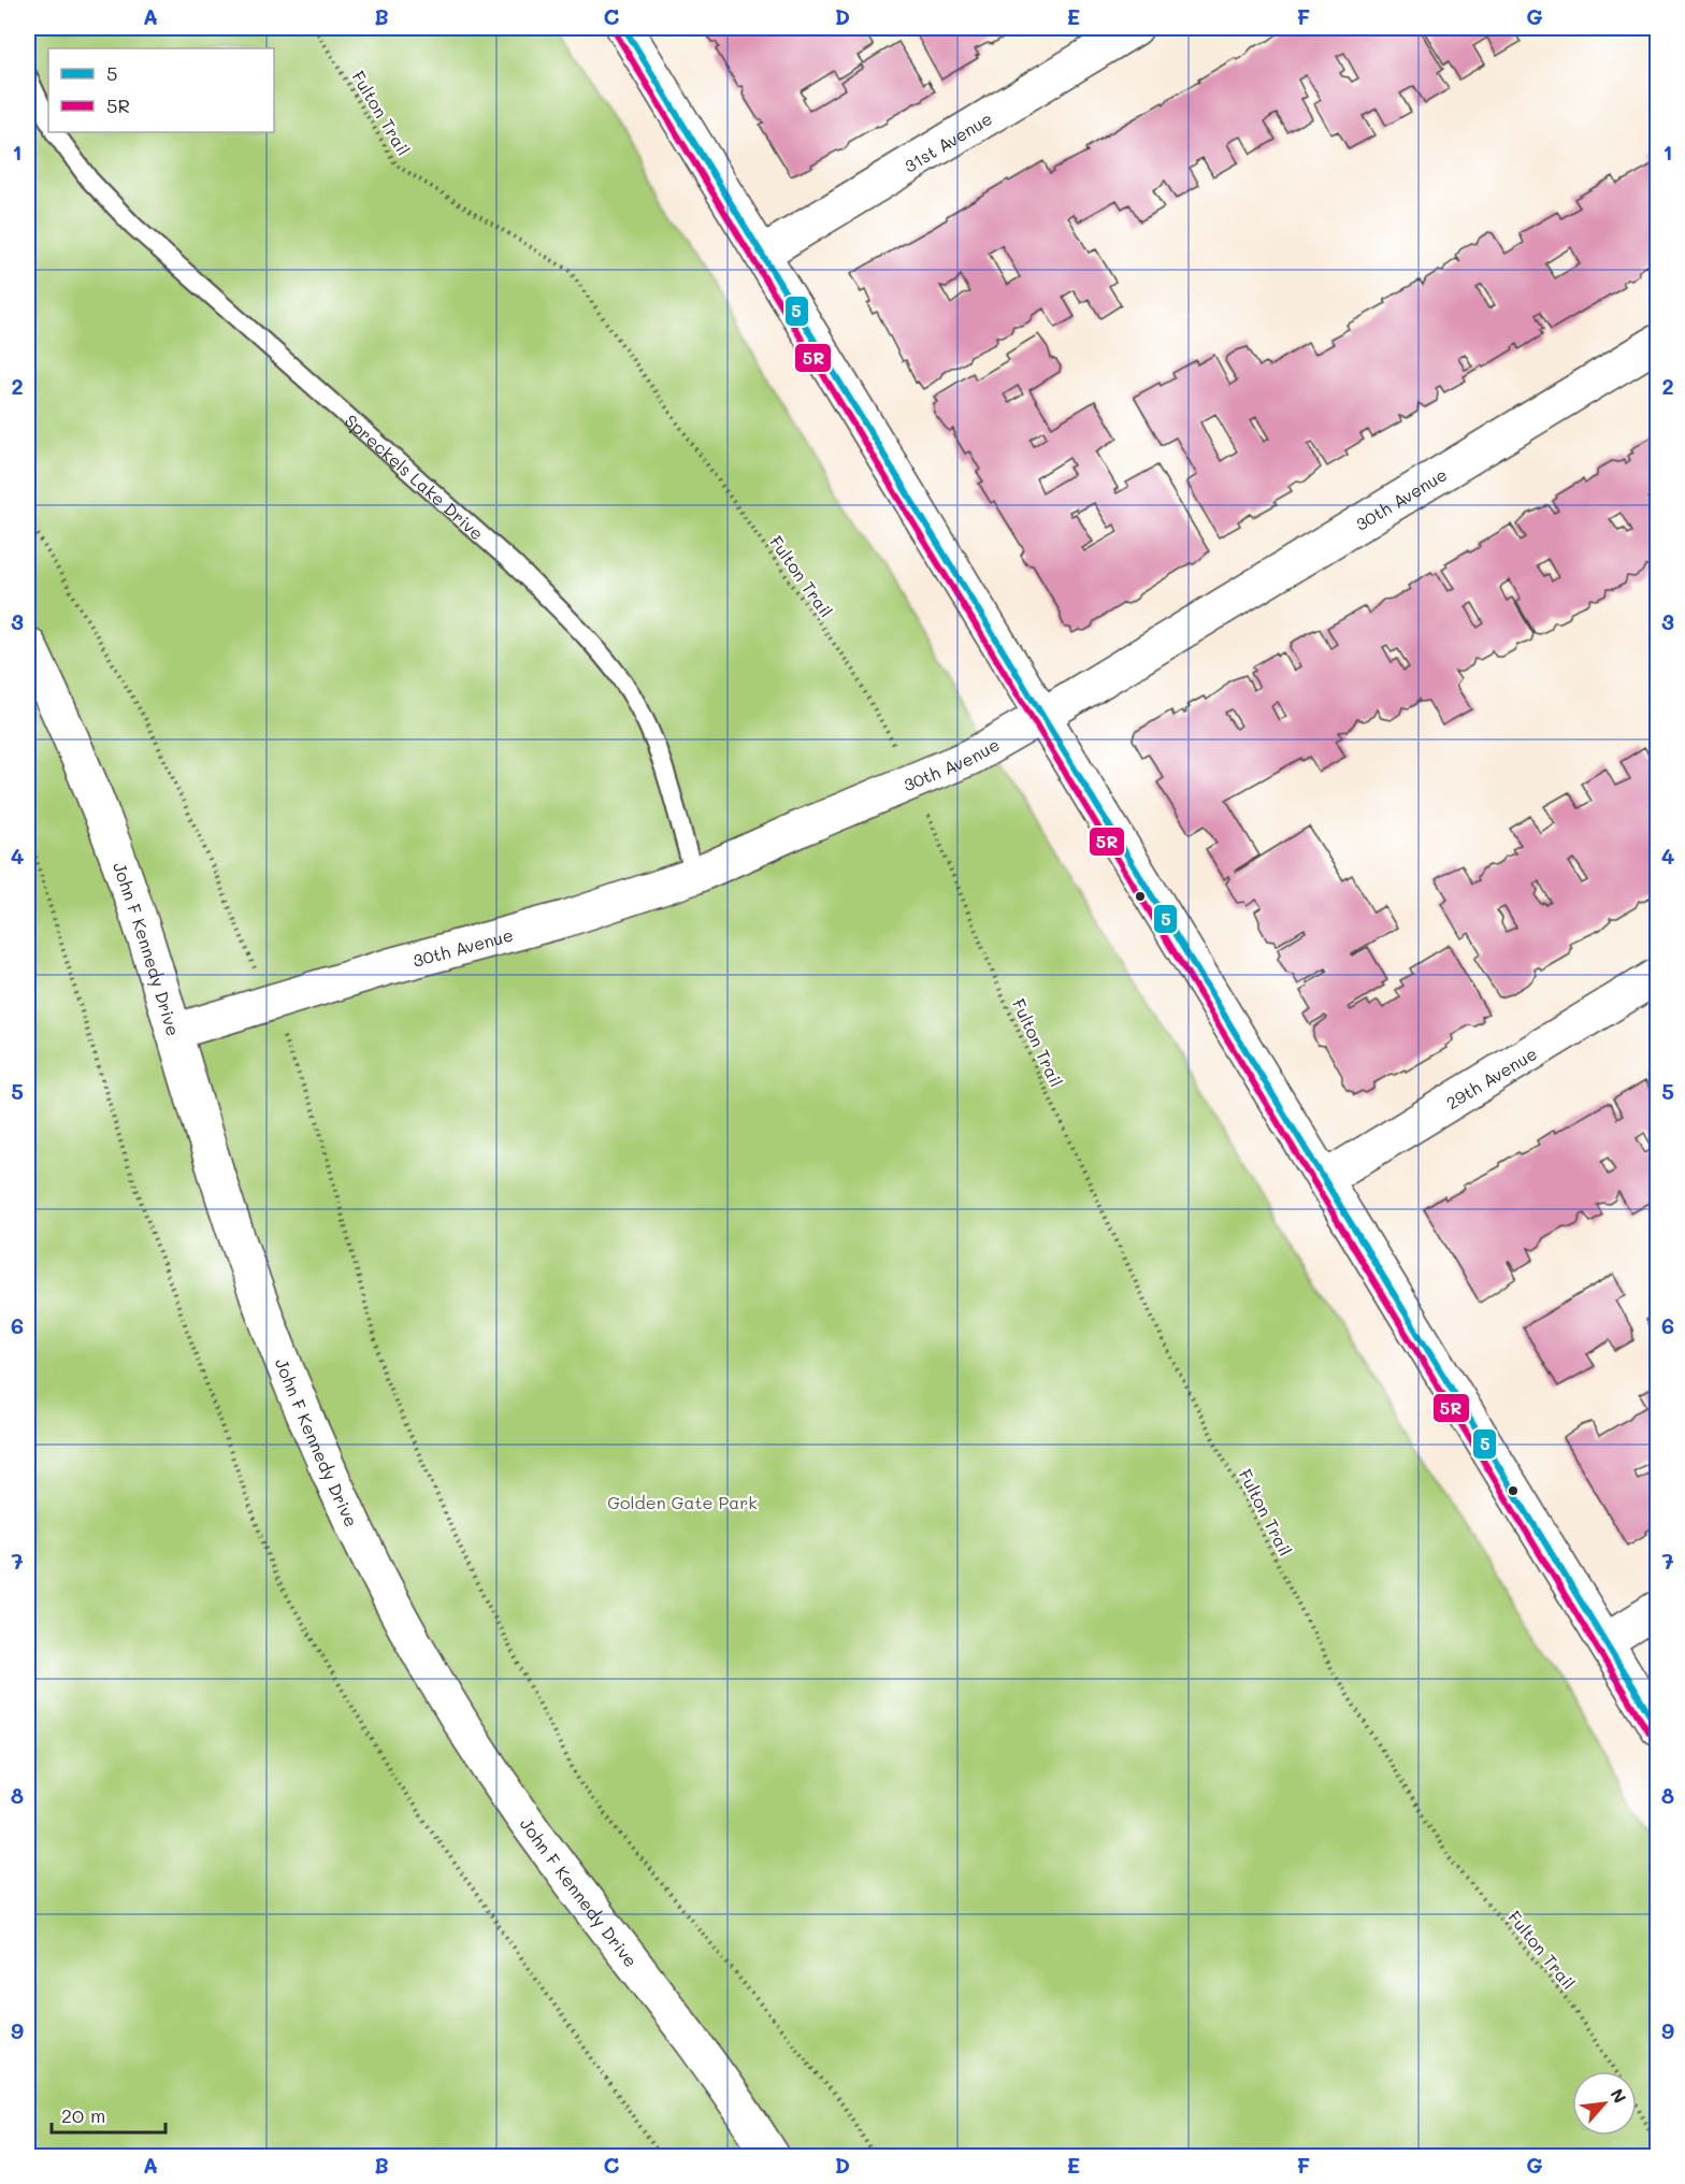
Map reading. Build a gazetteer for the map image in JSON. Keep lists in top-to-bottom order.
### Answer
{
  "streets": {
    "street": [
      "31st Avenue",
      "30th Avenue",
      "John F Kennedy Drive",
      "29th Avenue"
    ],
    "lane": ["Spreckels Lake Drive"],
    "path": ["Fulton Trail"]
  },
  "crossings": [
    ["Fulton Trail", "30th Avenue"],
    ["Spreckels Lake Drive", "30th Avenue"],
    ["30th Avenue", "John F Kennedy Drive"]
  ],
  "parks": ["Golden Gate Park"],
  "lines": ["transit line 5", "transit line 5R"],
  "legend": ["5", "5R"],
  "scale_bar": "20 m",
  "north": "top right",
  "grid": {
    "columns": [
      "A",
      "B",
      "C",
      "D",
      "E",
      "F",
      "G"
    ],
    "rows": [
      "1",
      "2",
      "3",
      "4",
      "5",
      "6",
      "7",
      "8",
      "9"
    ]
  }
}
